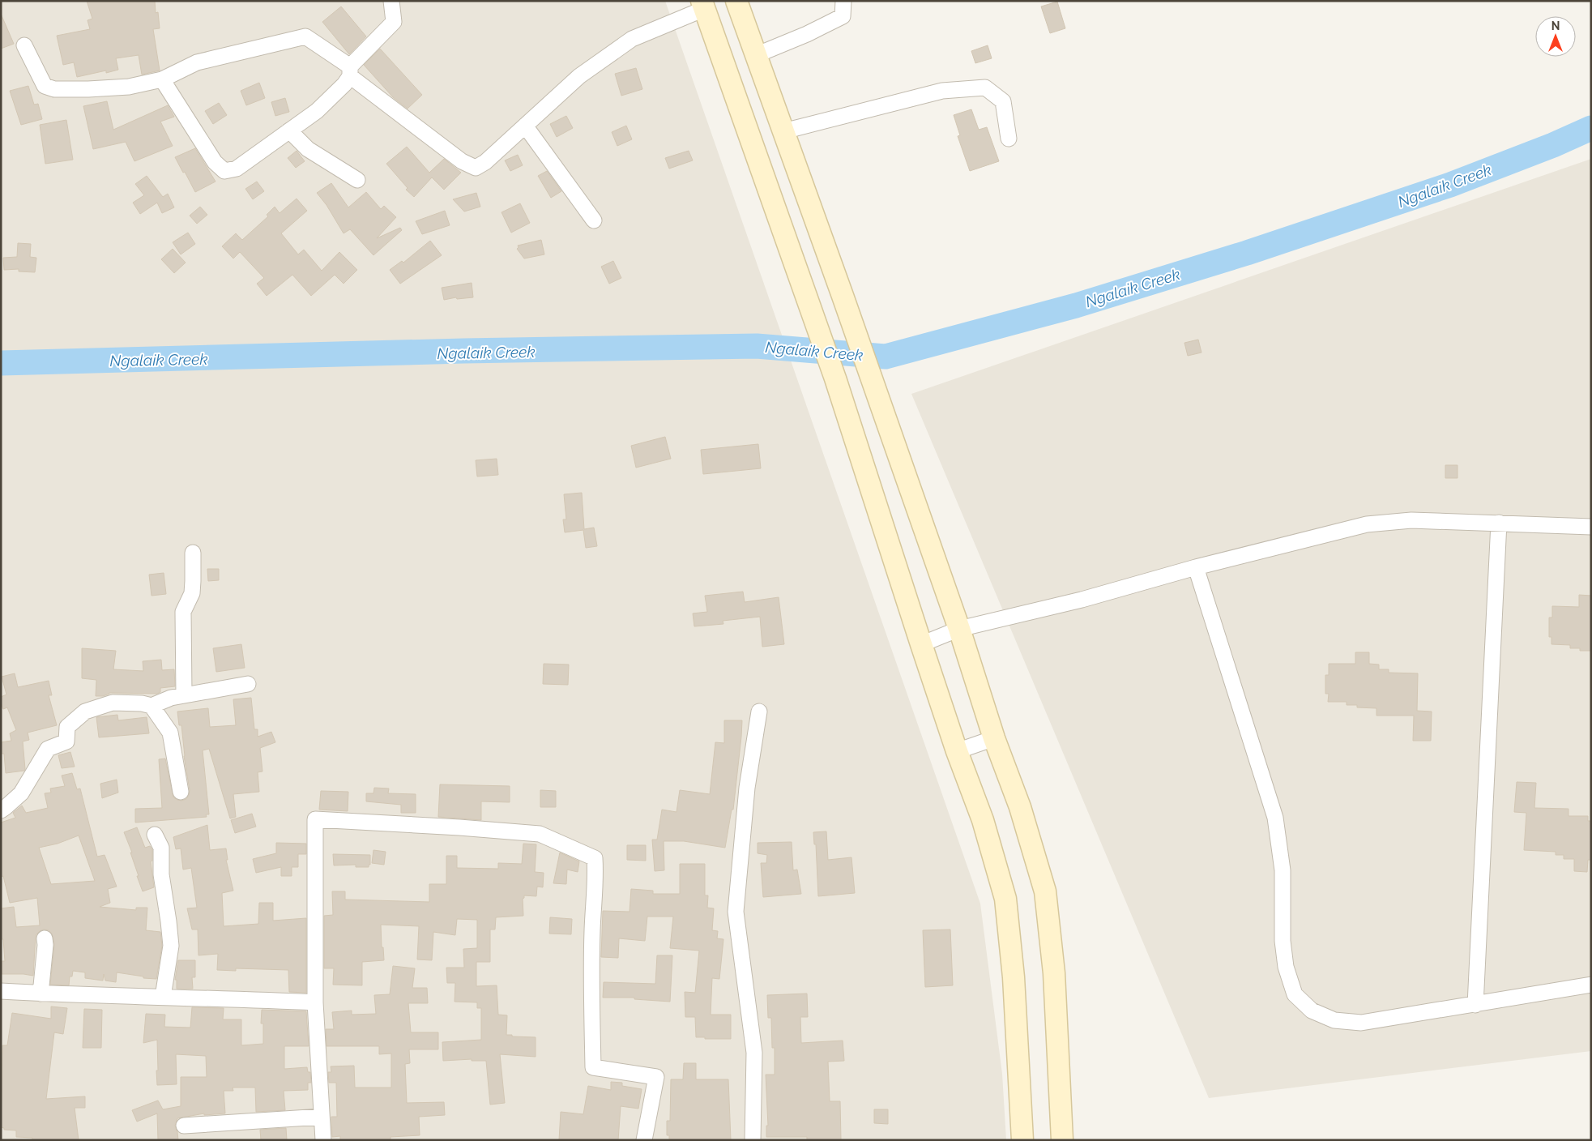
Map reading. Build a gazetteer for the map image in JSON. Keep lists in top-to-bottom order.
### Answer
{
  "water": ["Ngalaik Creek"],
  "north": "top"
}
